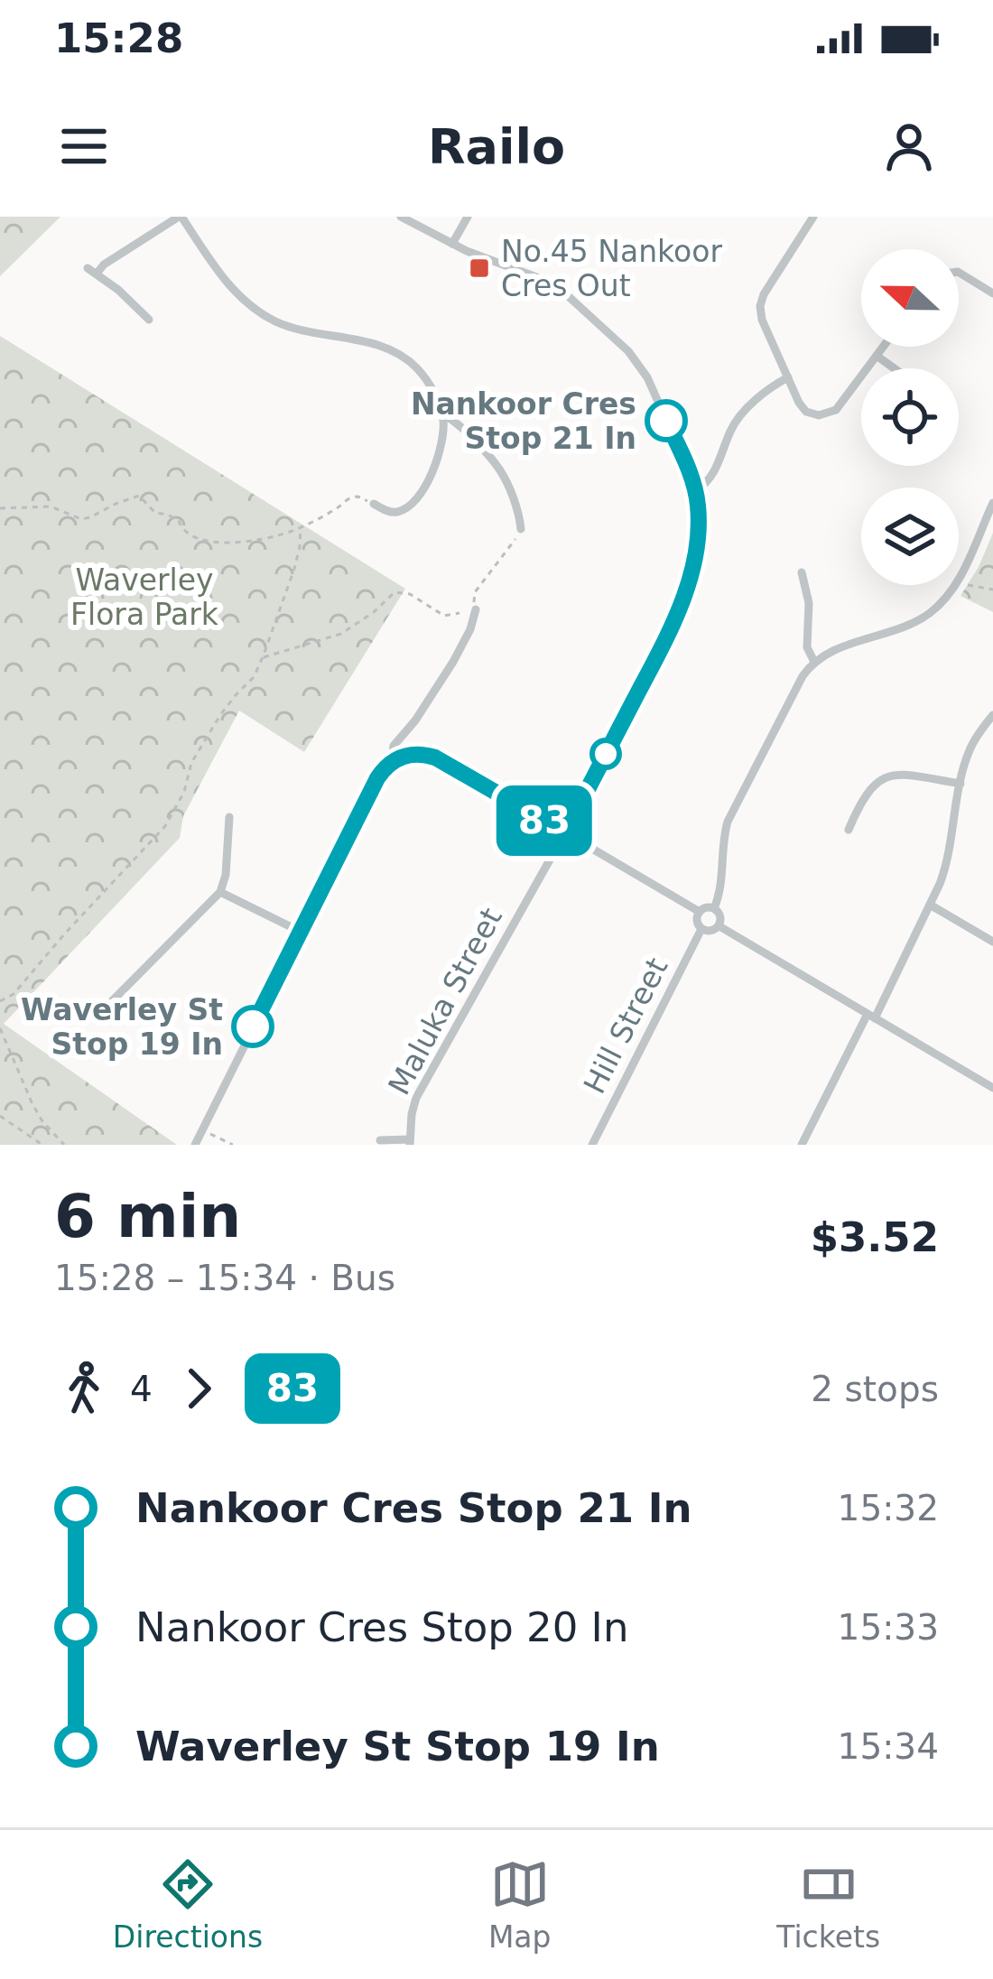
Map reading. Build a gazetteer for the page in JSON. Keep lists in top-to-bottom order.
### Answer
{
  "streets": {
    "street": ["Maluka Street", "Hill Street"]
  },
  "parks": ["Waverley Flora Park"],
  "places": {
    "transit": ["No.45 Nankoor Cres Out"],
    "other": ["Nankoor Cres Stop 21 In", "Waverley St Stop 19 In"]
  },
  "lines": ["bus line 83"],
  "north": "left",
  "page": {
    "status": "15:28",
    "header": "Railo",
    "on_map": "83",
    "heading": ["6 min", "15:28 – 15:34 · Bus", "$3.52"],
    "legs": ["4", "83", "2 stops"],
    "list": [
      {
        "name": "Nankoor Cres Stop 21 In",
        "value": "15:32"
      },
      {
        "name": "Nankoor Cres Stop 20 In",
        "value": "15:33"
      },
      {
        "name": "Waverley St Stop 19 In",
        "value": "15:34"
      }
    ],
    "tabs": ["Directions", "Map", "Tickets"]
  }
}
